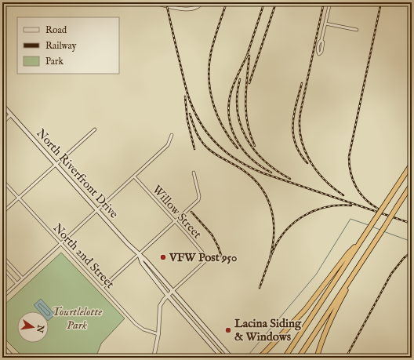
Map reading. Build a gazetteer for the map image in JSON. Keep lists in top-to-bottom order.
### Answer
{
  "streets": {
    "main road": ["North Riverfront Drive"],
    "street": ["Willow Street", "North 2nd Street"]
  },
  "crossings": [
    ["North Riverfront Drive", "Willow Street"]
  ],
  "parks": ["Tourtlelotte Park"],
  "places": ["VFW Post 950", "Lacina Siding & Windows"],
  "legend": ["Road", "Railway", "Park"],
  "north": "right"
}
